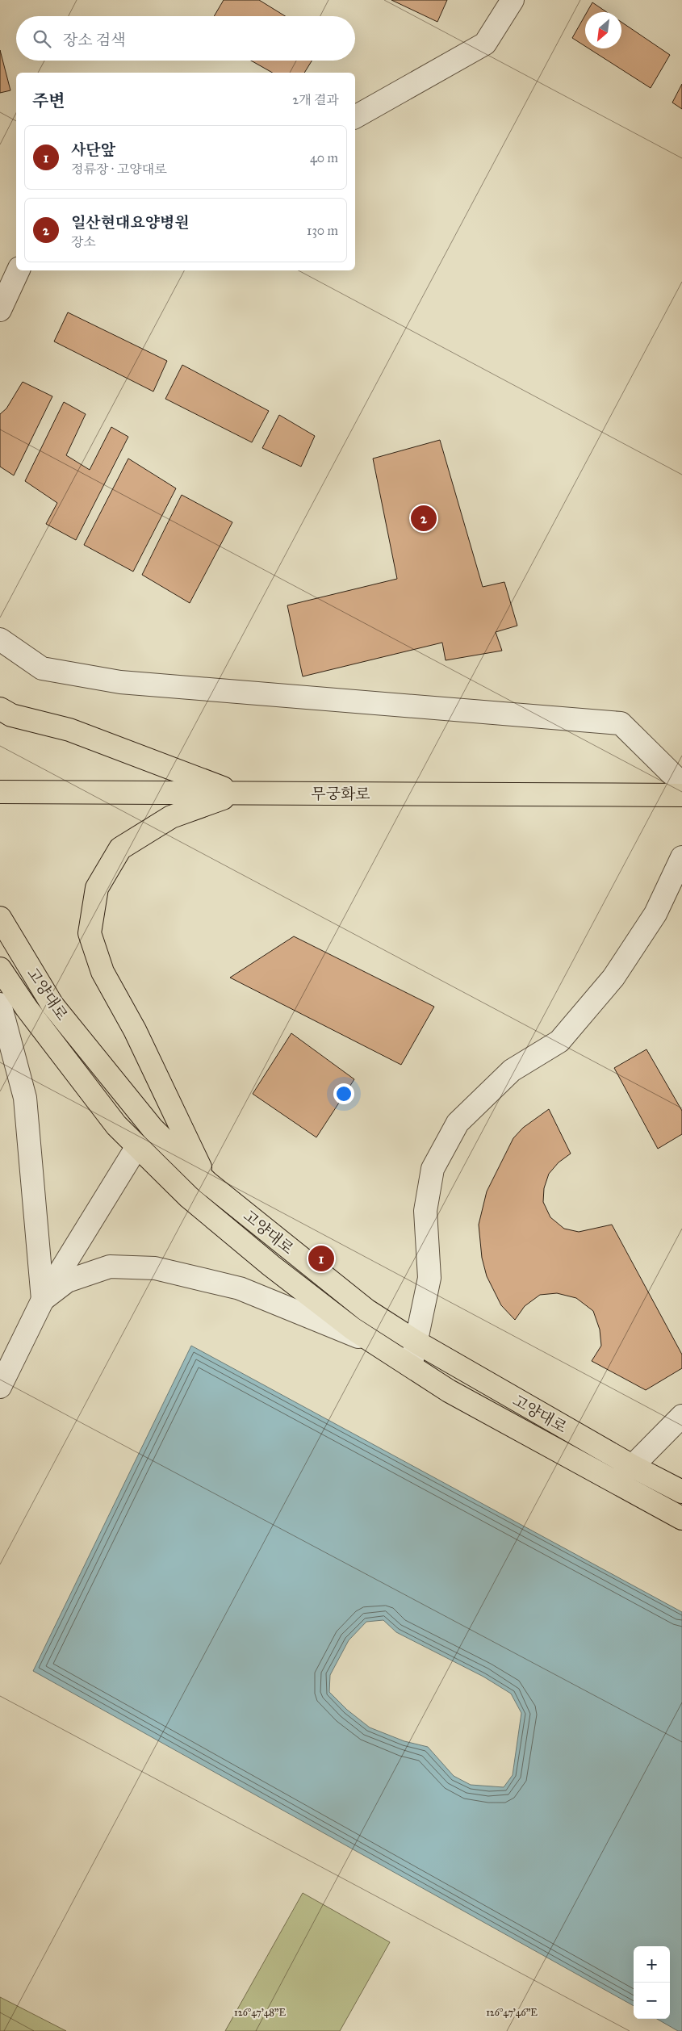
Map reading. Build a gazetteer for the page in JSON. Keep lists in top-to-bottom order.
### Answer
{
  "streets": {
    "main road": ["무궁화로", "고양대로"]
  },
  "north": "bottom left",
  "page": {
    "search": "장소 검색",
    "heading": ["주변", "2개 결과"],
    "list": [
      {
        "mark": "1",
        "name": "사단앞",
        "note": "정류장 · 고양대로",
        "value": "40 m"
      },
      {
        "mark": "2",
        "name": "일산현대요양병원",
        "note": "장소",
        "value": "130 m"
      }
    ],
    "pins": ["2", "1"],
    "map_buttons": ["+", "−"]
  },
  "coordinates": ["126°47'48\"E", "126°47'46\"E"]
}
